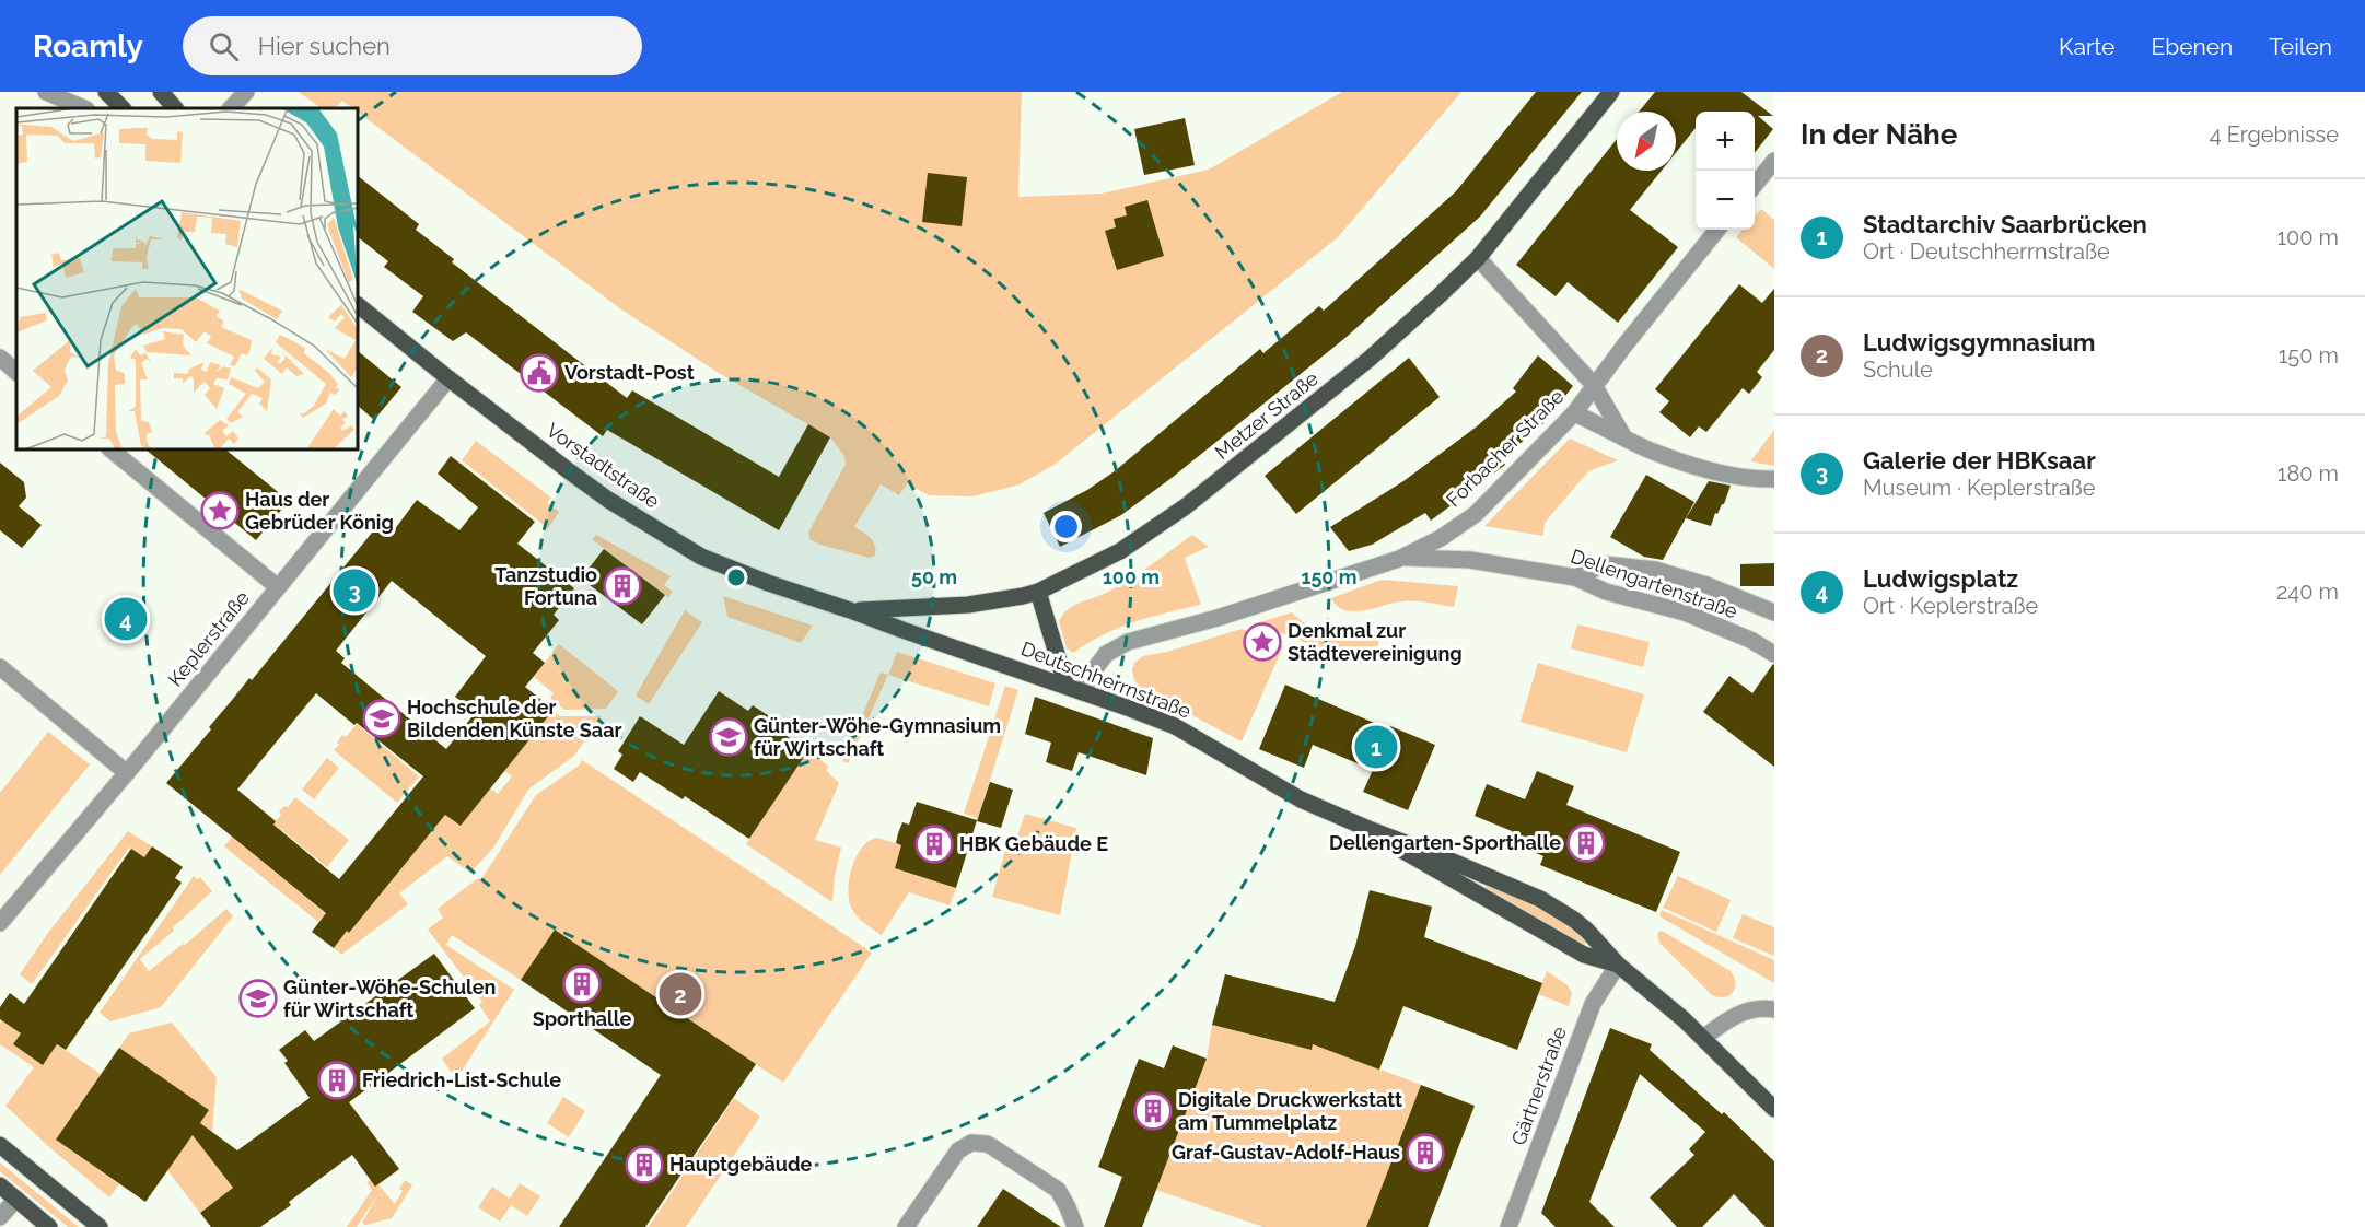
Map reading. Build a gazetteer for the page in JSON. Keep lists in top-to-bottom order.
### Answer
{
  "streets": {
    "main road": ["Metzer Straße", "Vorstadtstraße", "Deutschherrnstraße"],
    "street": [
      "Forbacher Straße",
      "Dellengartenstraße",
      "Keplerstraße",
      "Gärtnerstraße"
    ]
  },
  "crossings": [
    ["Metzer Straße", "Vorstadtstraße"],
    ["Metzer Straße", "Deutschherrnstraße"],
    ["Forbacher Straße", "Dellengartenstraße"],
    ["Forbacher Straße", "Deutschherrnstraße"],
    ["Vorstadtstraße", "Keplerstraße"],
    ["Vorstadtstraße", "Deutschherrnstraße"],
    ["Deutschherrnstraße", "Gärtnerstraße"]
  ],
  "places": {
    "public building": ["Vorstadt-Post"],
    "place": ["Haus der Gebrüder König", "Denkmal zur Städtevereinigung"],
    "building": [
      "Tanzstudio Fortuna",
      "Dellengarten-Sporthalle",
      "HBK Gebäude E",
      "Sporthalle",
      "Friedrich-List-Schule",
      "Digitale Druckwerkstatt am Tummelplatz",
      "Graf-Gustav-Adolf-Haus",
      "Hauptgebäude"
    ],
    "school or university": ["Hochschule der Bildenden Künste Saar", "Günter-Wöhe-Gymnasium für Wirtschaft", "Günter-Wöhe-Schulen für Wirtschaft"]
  },
  "north": "bottom left",
  "page": {
    "header": "Roamly",
    "search": "Hier suchen",
    "nav": ["Karte", "Ebenen", "Teilen"],
    "heading": ["In der Nähe", "4 Ergebnisse"],
    "map_buttons": ["+", "−"],
    "list": [
      {
        "mark": "1",
        "name": "Stadtarchiv Saarbrücken",
        "note": "Ort · Deutschherrnstraße",
        "value": "100 m"
      },
      {
        "mark": "2",
        "name": "Ludwigsgymnasium",
        "note": "Schule",
        "value": "150 m"
      },
      {
        "mark": "3",
        "name": "Galerie der HBKsaar",
        "note": "Museum · Keplerstraße",
        "value": "180 m"
      },
      {
        "mark": "4",
        "name": "Ludwigsplatz",
        "note": "Ort · Keplerstraße",
        "value": "240 m"
      }
    ],
    "pins": [
      "3",
      "4",
      "1",
      "2"
    ]
  },
  "rings": ["50 m", "100 m", "150 m"]
}
